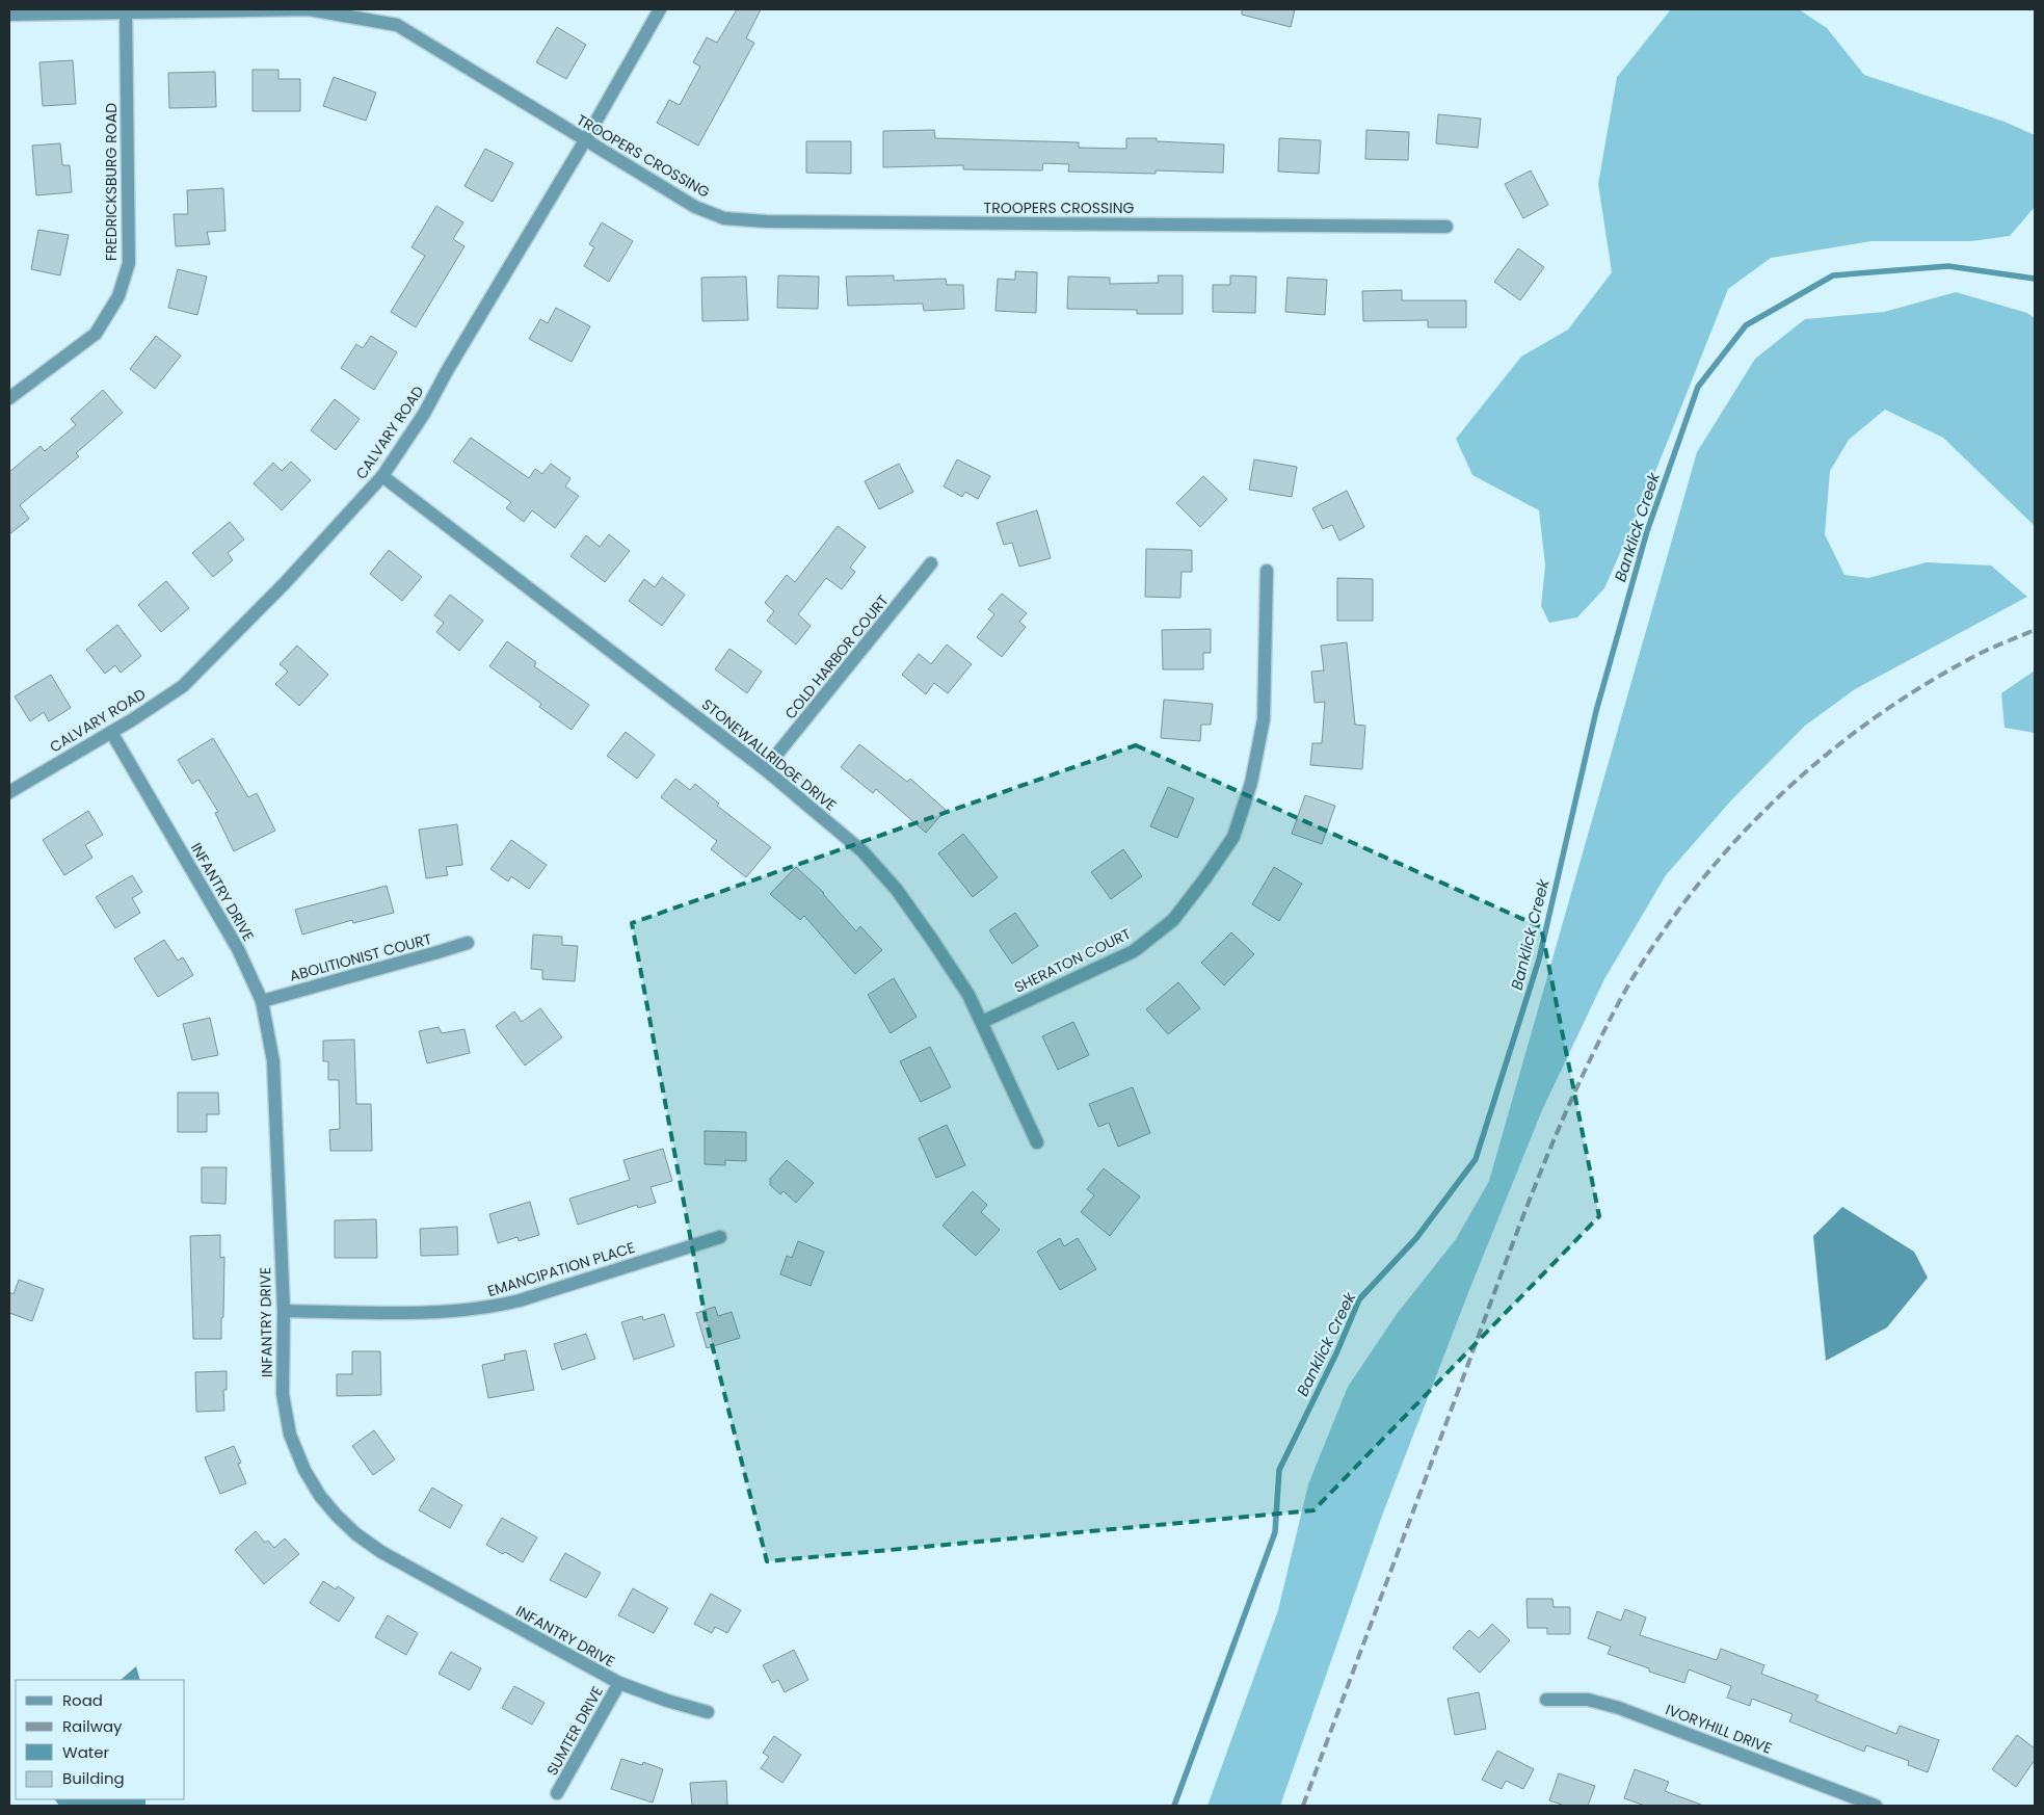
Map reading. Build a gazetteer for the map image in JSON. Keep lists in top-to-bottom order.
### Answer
{
  "streets": {
    "street": [
      "TROOPERS CROSSING",
      "FREDRICKSBURG ROAD",
      "CALVARY ROAD",
      "COLD HARBOR COURT",
      "STONEWALLRIDGE DRIVE",
      "INFANTRY DRIVE",
      "ABOLITIONIST COURT",
      "SHERATON COURT",
      "EMANCIPATION PLACE",
      "IVORYHILL DRIVE",
      "SUMTER DRIVE"
    ]
  },
  "crossings": [
    ["TROOPERS CROSSING", "FREDRICKSBURG ROAD"],
    ["TROOPERS CROSSING", "CALVARY ROAD"],
    ["CALVARY ROAD", "STONEWALLRIDGE DRIVE"],
    ["CALVARY ROAD", "INFANTRY DRIVE"],
    ["COLD HARBOR COURT", "STONEWALLRIDGE DRIVE"],
    ["STONEWALLRIDGE DRIVE", "SHERATON COURT"],
    ["INFANTRY DRIVE", "ABOLITIONIST COURT"],
    ["INFANTRY DRIVE", "EMANCIPATION PLACE"],
    ["INFANTRY DRIVE", "SUMTER DRIVE"]
  ],
  "water": ["Banklick Creek"],
  "legend": [
    "Road",
    "Railway",
    "Water",
    "Building"
  ]
}
